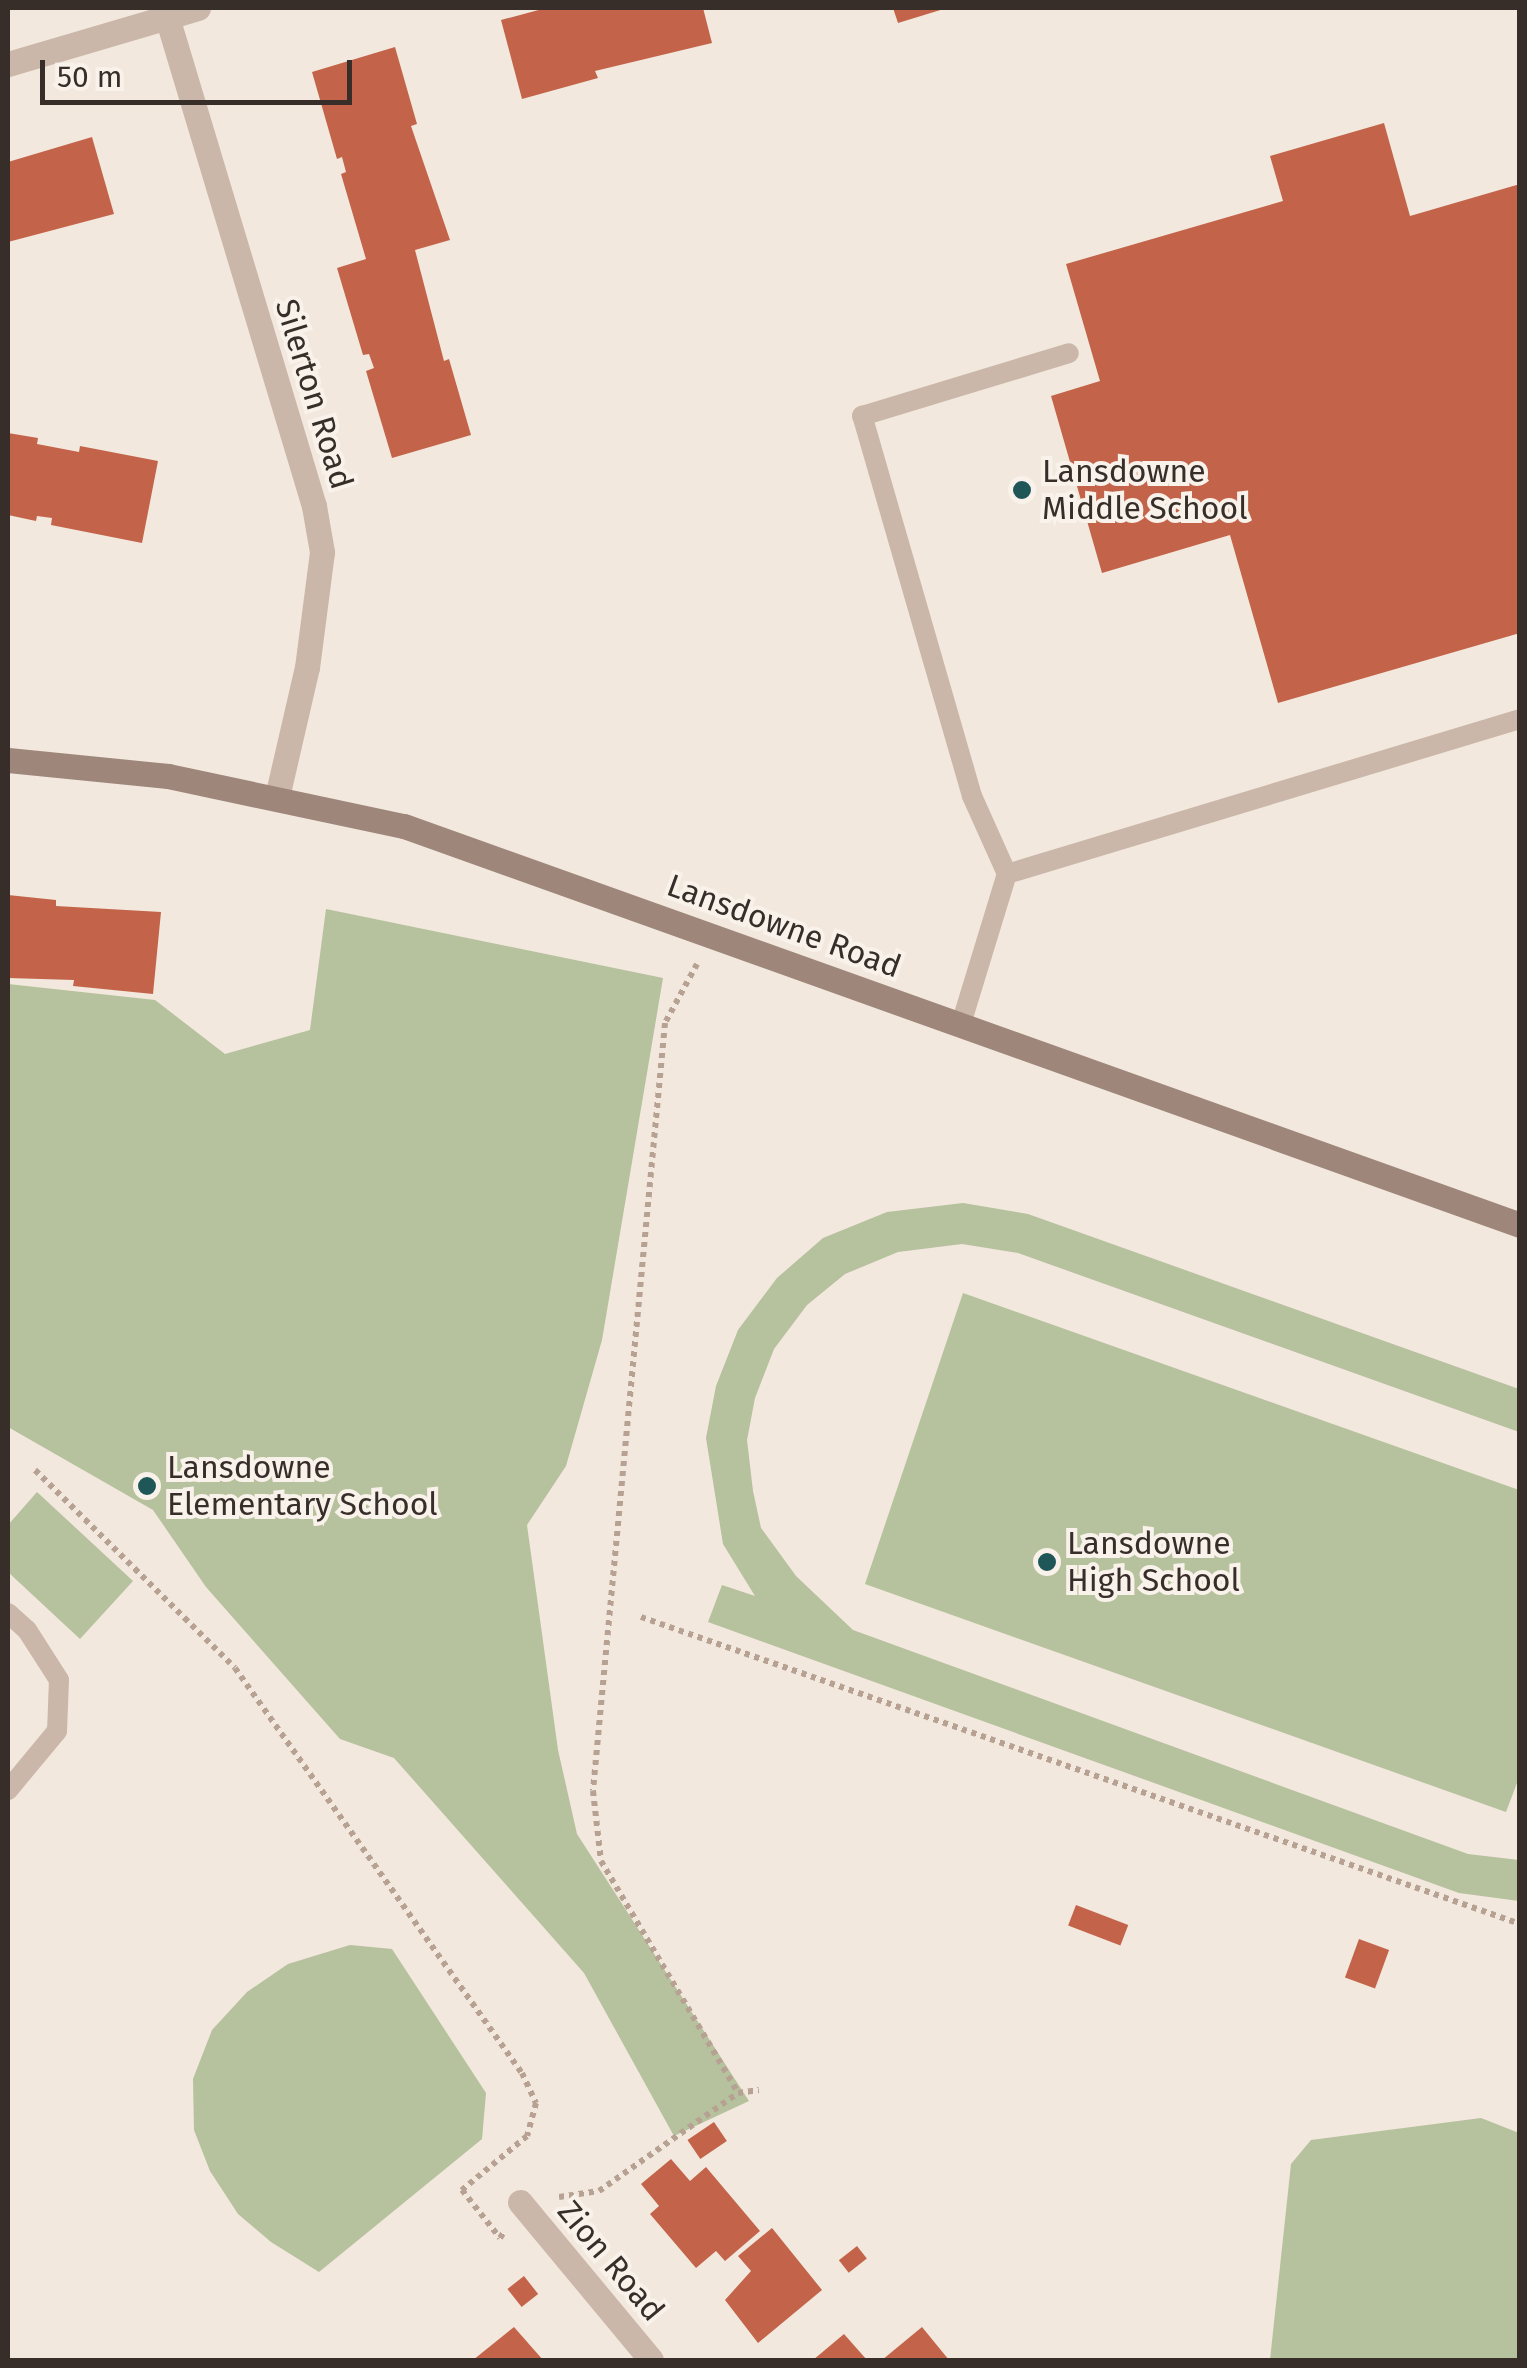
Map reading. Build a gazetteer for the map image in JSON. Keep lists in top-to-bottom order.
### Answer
{
  "streets": {
    "street": ["Silerton Road", "Lansdowne Road", "Zion Road"]
  },
  "crossings": [
    ["Silerton Road", "Lansdowne Road"]
  ],
  "places": ["Lansdowne Middle School", "Lansdowne Elementary School", "Lansdowne High School"],
  "scale_bar": "50 m"
}
